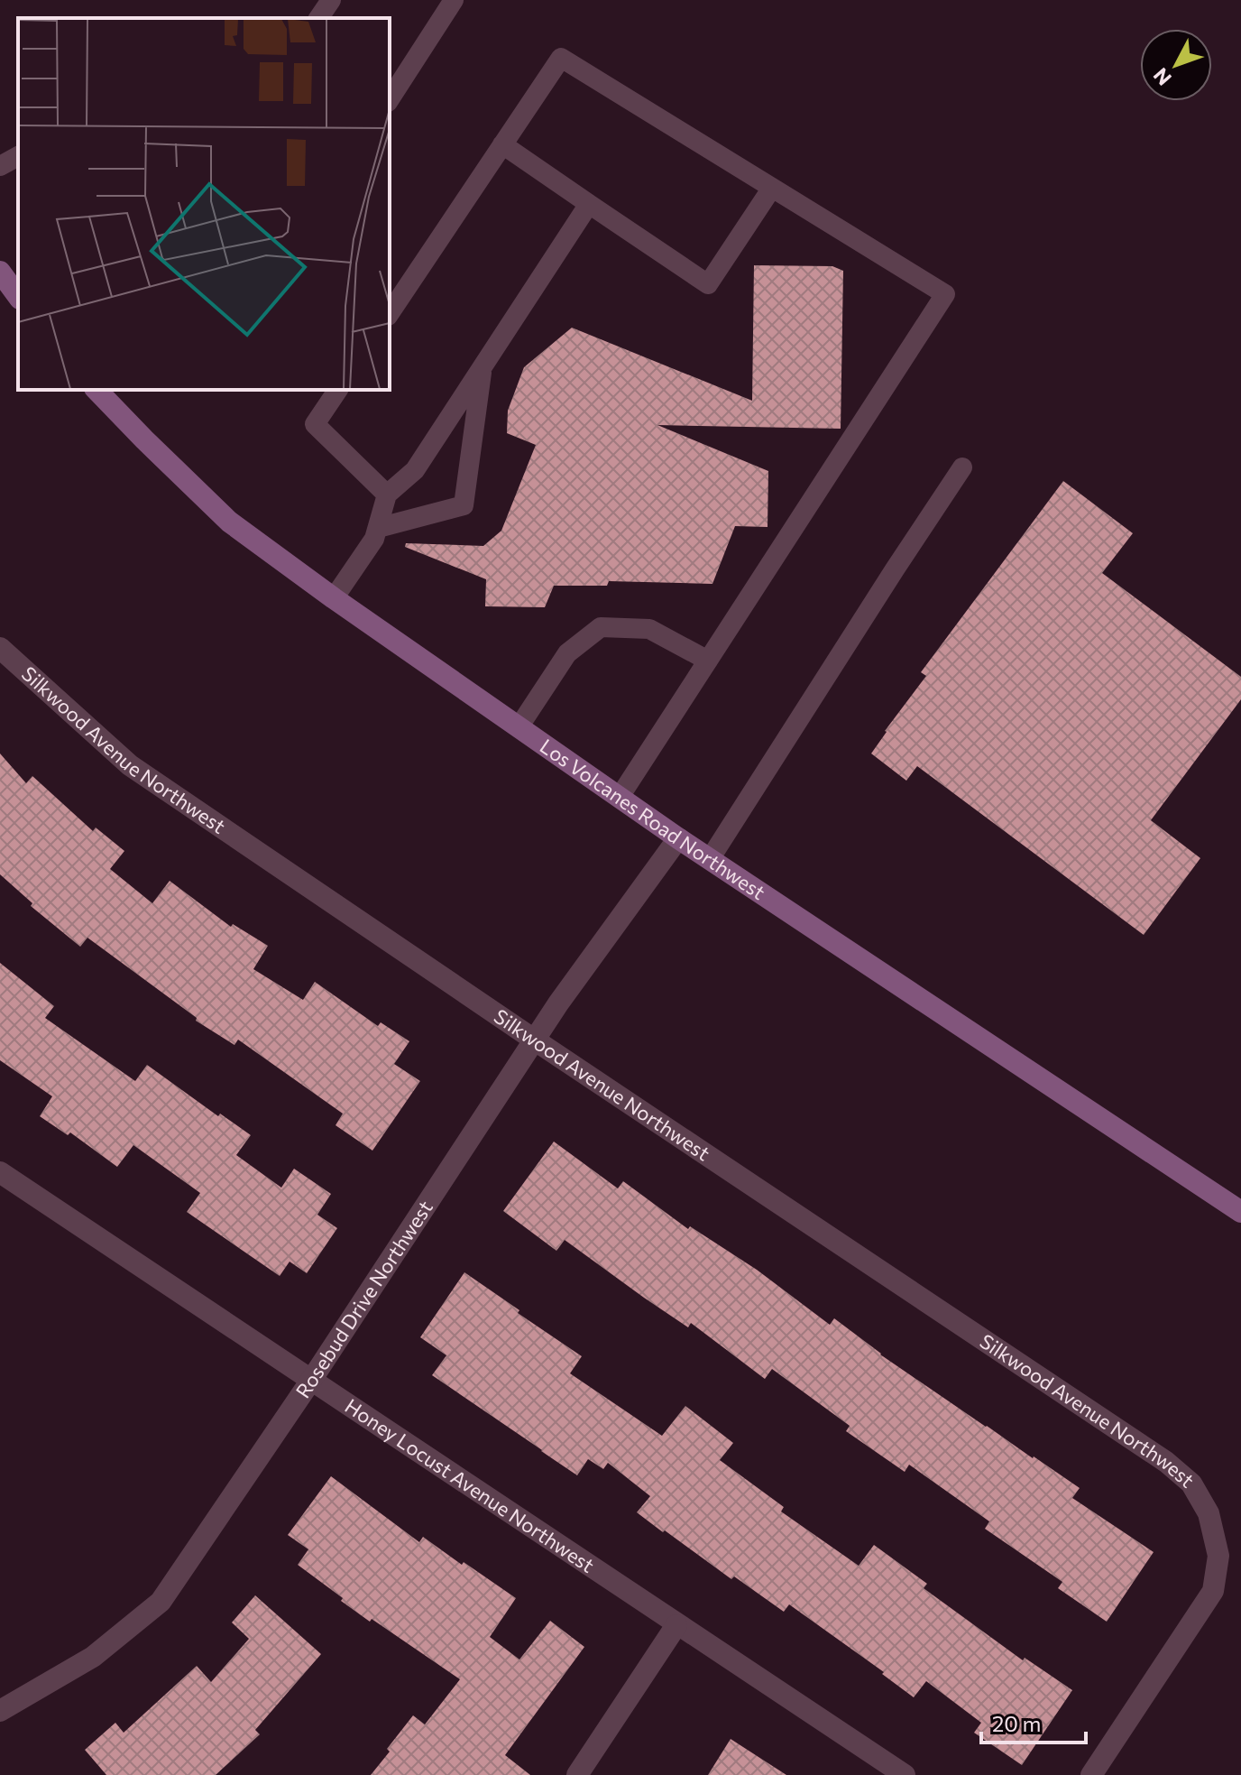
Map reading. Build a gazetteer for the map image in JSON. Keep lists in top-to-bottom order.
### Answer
{
  "streets": {
    "street": [
      "Silkwood Avenue Northwest",
      "Los Volcanes Road Northwest",
      "Rosebud Drive Northwest",
      "Honey Locust Avenue Northwest"
    ]
  },
  "crossings": [
    ["Silkwood Avenue Northwest", "Rosebud Drive Northwest"],
    ["Los Volcanes Road Northwest", "Rosebud Drive Northwest"],
    ["Rosebud Drive Northwest", "Honey Locust Avenue Northwest"]
  ],
  "scale_bar": "20 m",
  "north": "bottom left"
}
